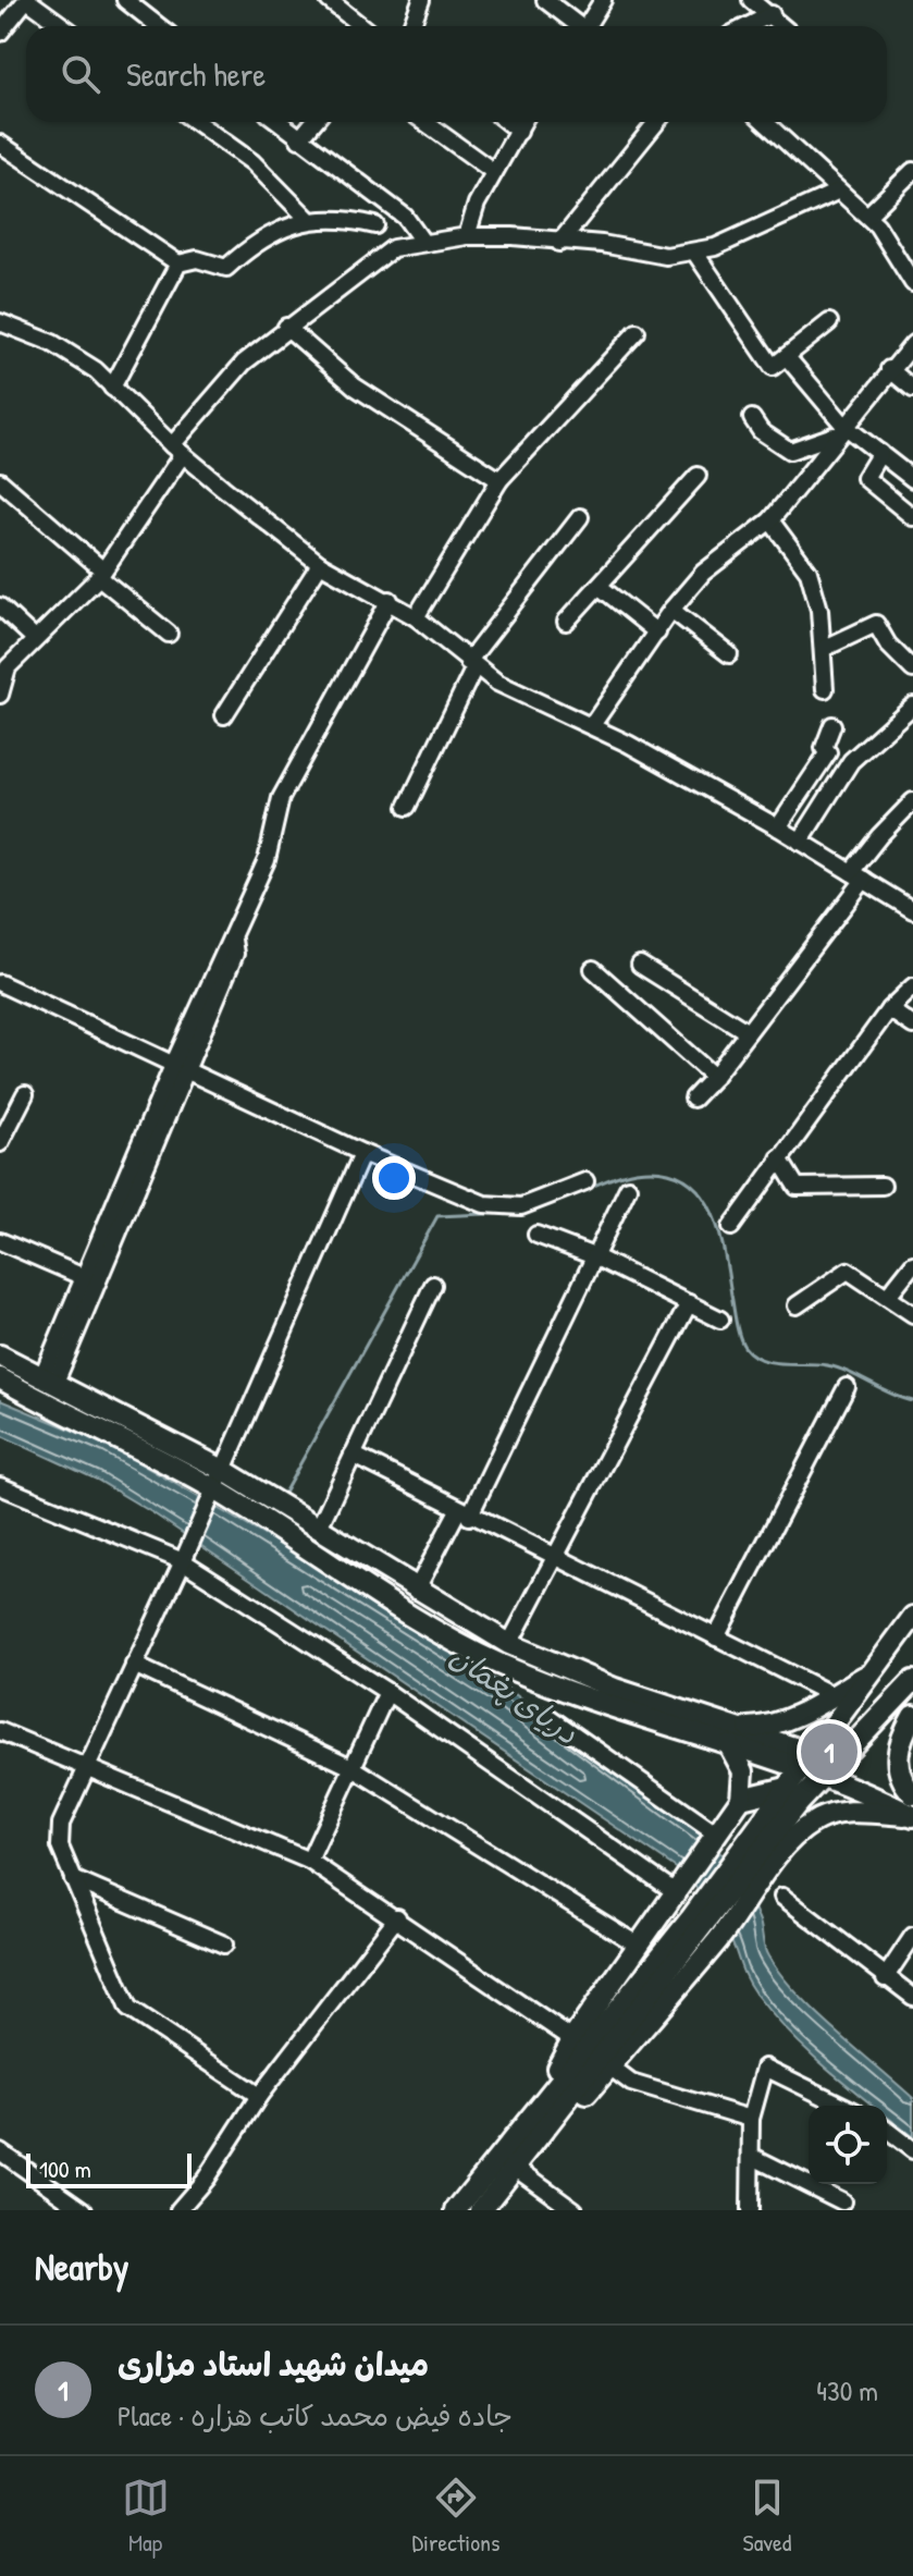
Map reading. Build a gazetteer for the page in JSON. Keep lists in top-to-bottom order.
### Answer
{
  "water": ["دریای پغمان"],
  "scale_bar": "100 m",
  "page": {
    "search": "Search here",
    "pins": "1",
    "scale": "100 m",
    "heading": "Nearby",
    "list": [
      {
        "mark": "1",
        "name": "میدان شهید استاد مزاری",
        "note": "Place · جاده فیض محمد کاتب هزاره",
        "value": "430 m"
      }
    ],
    "nav": ["Map", "Directions", "Saved"]
  }
}
